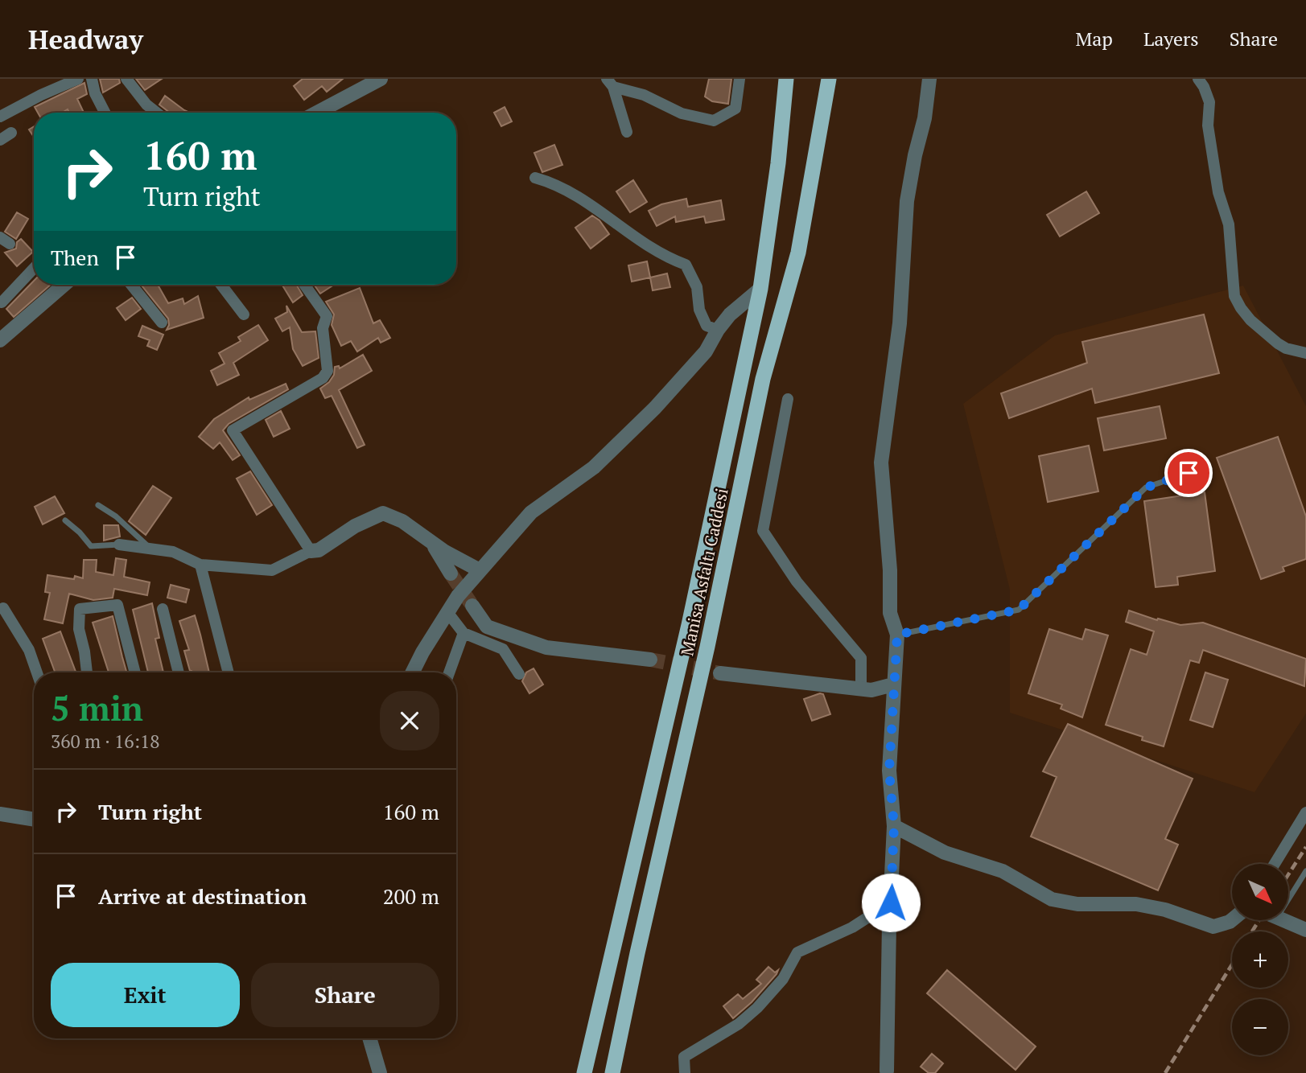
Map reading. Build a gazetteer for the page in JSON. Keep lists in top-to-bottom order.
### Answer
{
  "streets": {
    "highway": ["Manisa Asfaltı Caddesi"]
  },
  "north": "bottom right",
  "page": {
    "header": "Headway",
    "nav": ["Map", "Layers", "Share"],
    "turn": ["160 m", "Turn right"],
    "then": "Then",
    "heading": ["5 min", "360 m · 16:18"],
    "list": [
      {
        "name": "Turn right",
        "value": "160 m"
      },
      {
        "name": "Arrive at destination",
        "value": "200 m"
      }
    ],
    "map_buttons": ["+", "−"],
    "buttons": ["Exit", "Share"]
  }
}
